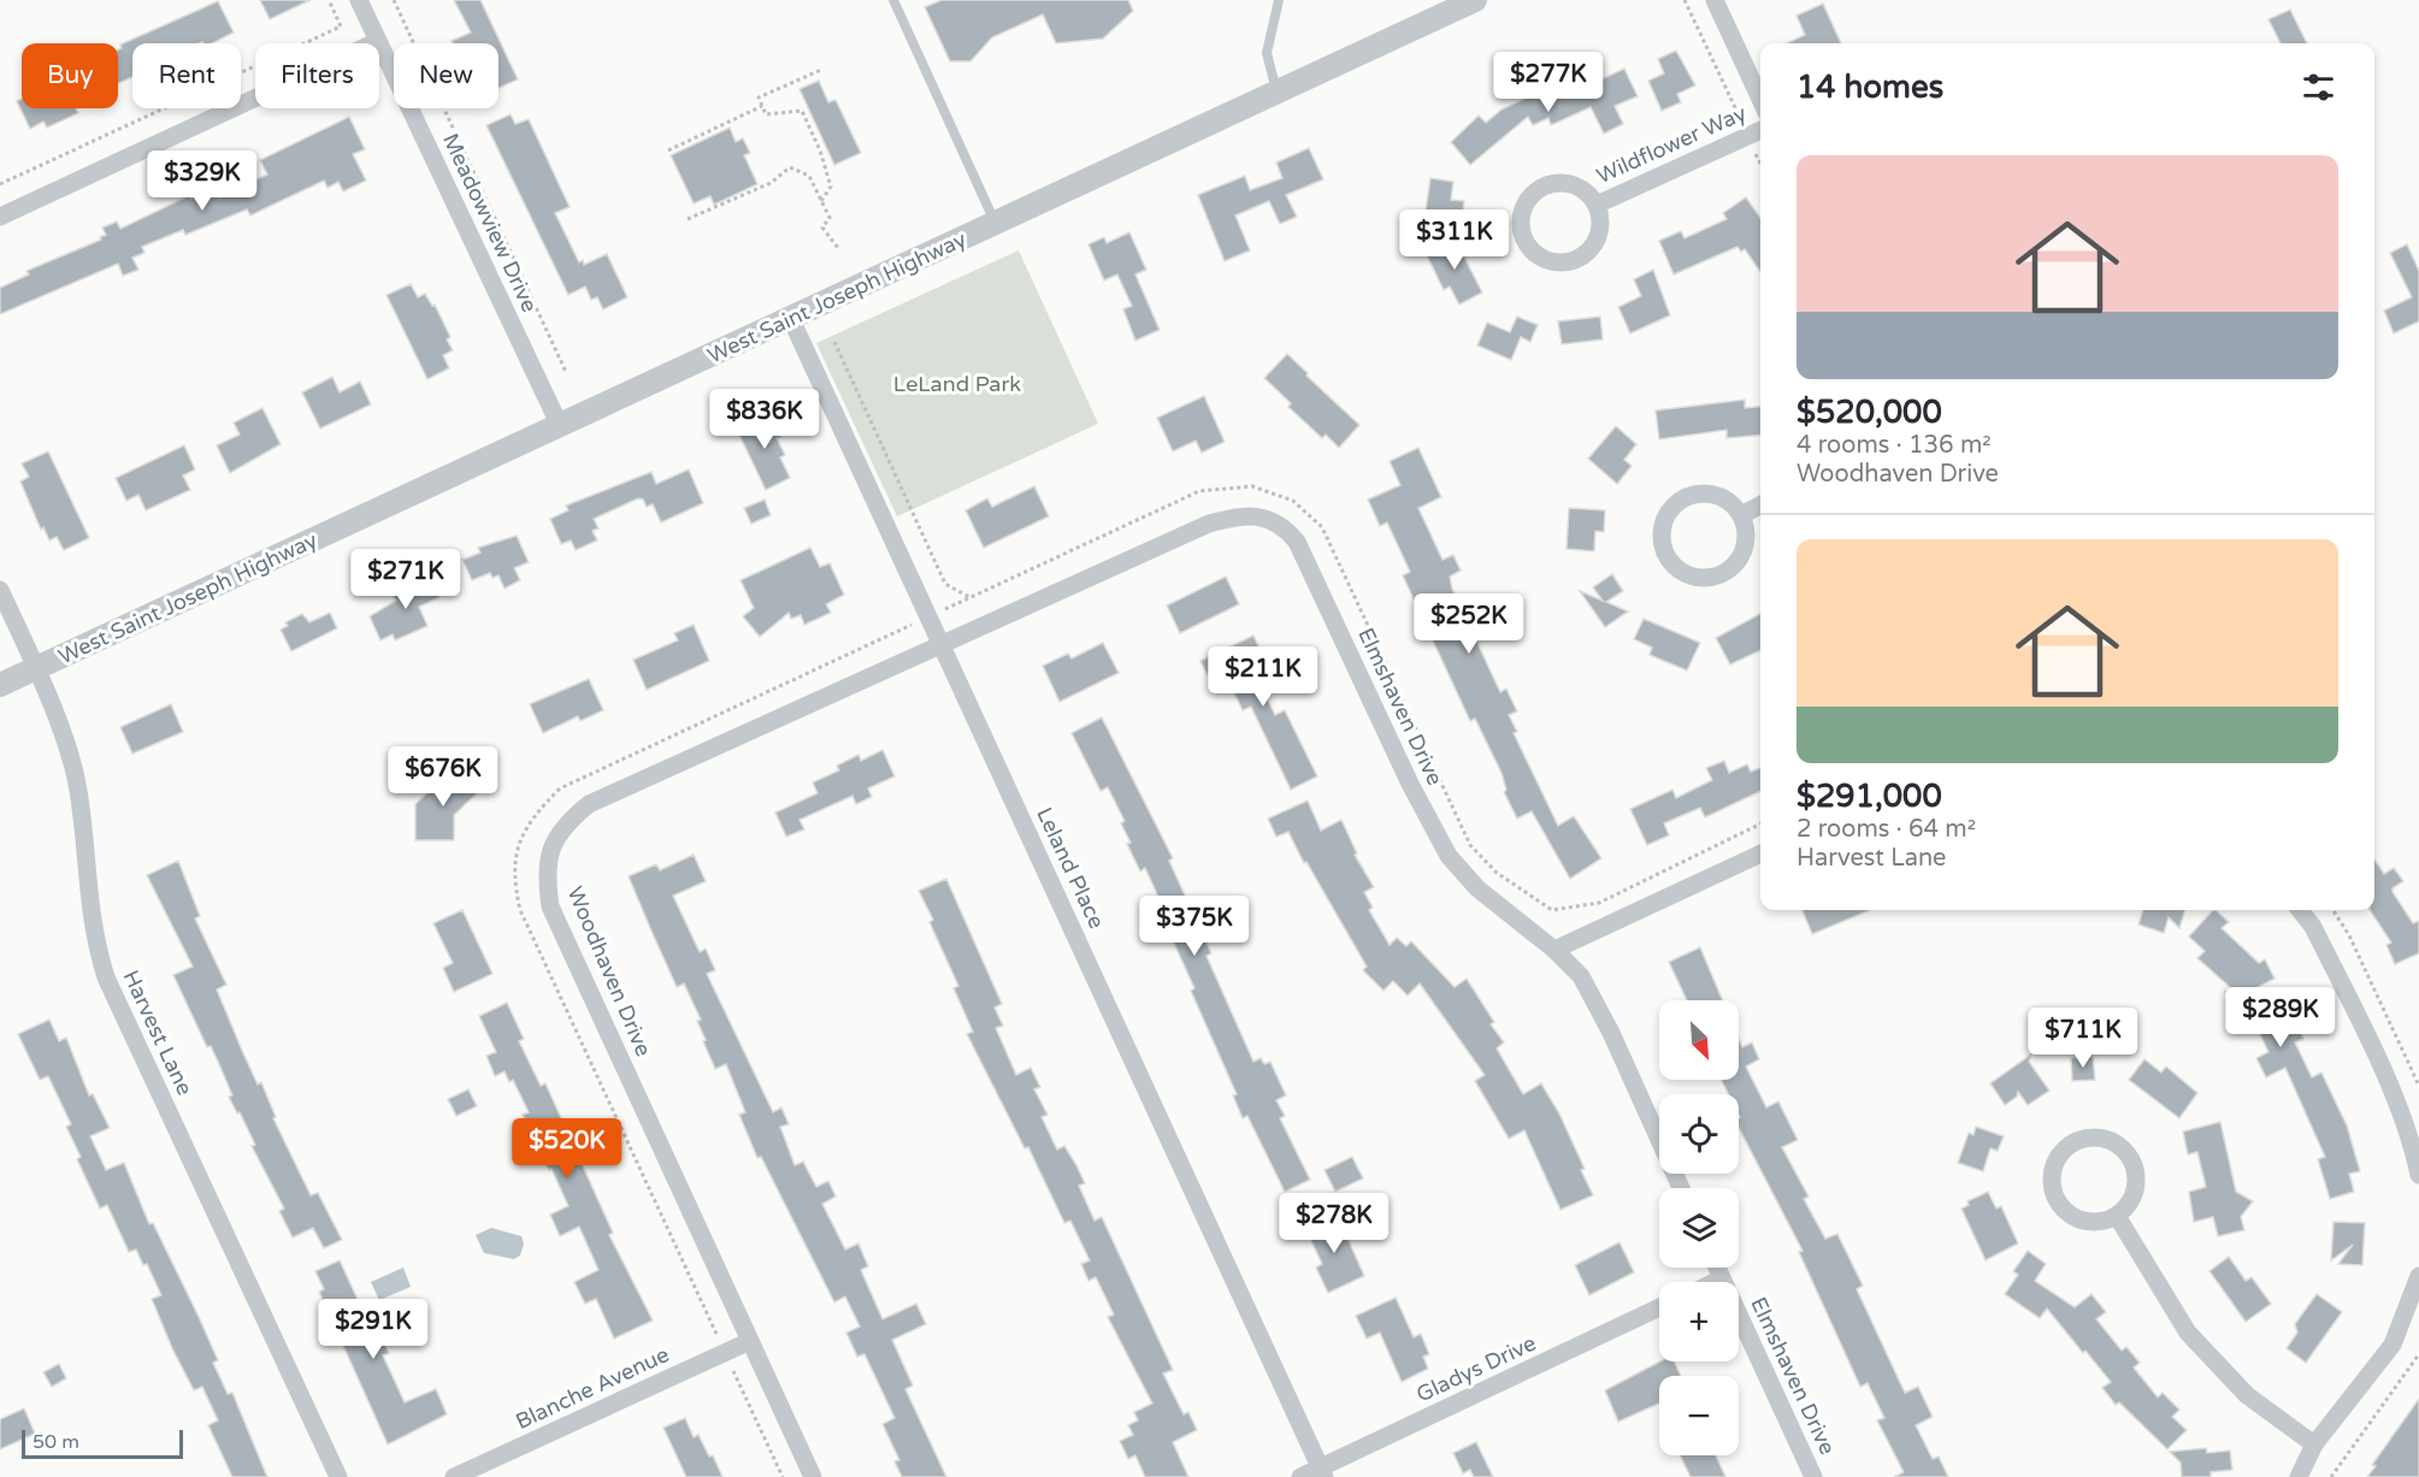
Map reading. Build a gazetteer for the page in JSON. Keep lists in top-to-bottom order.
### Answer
{
  "streets": {
    "street": [
      "Wildflower Way",
      "Meadowview Drive",
      "West Saint Joseph Highway",
      "Elmshaven Drive",
      "Leland Place",
      "Woodhaven Drive",
      "Harvest Lane",
      "Gladys Drive",
      "Blanche Avenue"
    ]
  },
  "crossings": [
    ["Meadowview Drive", "West Saint Joseph Highway"],
    ["West Saint Joseph Highway", "Leland Place"],
    ["West Saint Joseph Highway", "Harvest Lane"],
    ["Elmshaven Drive", "Leland Place"],
    ["Elmshaven Drive", "Woodhaven Drive"],
    ["Leland Place", "Woodhaven Drive"],
    ["Leland Place", "Gladys Drive"],
    ["Woodhaven Drive", "Blanche Avenue"]
  ],
  "parks": ["LeLand Park"],
  "scale_bar": "50 m",
  "north": "bottom right",
  "page": {
    "chip": [
      "Buy",
      "Rent",
      "Filters",
      "New"
    ],
    "heading": "14 homes",
    "price": [
      "$277K",
      "$329K",
      "$311K",
      "$836K",
      "$271K",
      "$252K",
      "$211K",
      "$676K",
      "$375K",
      "$289K",
      "$711K",
      "$520K",
      "$278K",
      "$291K"
    ],
    "list": [
      {
        "name": "$520,000",
        "note": "4 rooms · 136 m² · Woodhaven Drive"
      },
      {
        "name": "$291,000",
        "note": "2 rooms · 64 m² · Harvest Lane"
      }
    ],
    "map_buttons": ["+", "−"],
    "scale": "50 m"
  }
}
